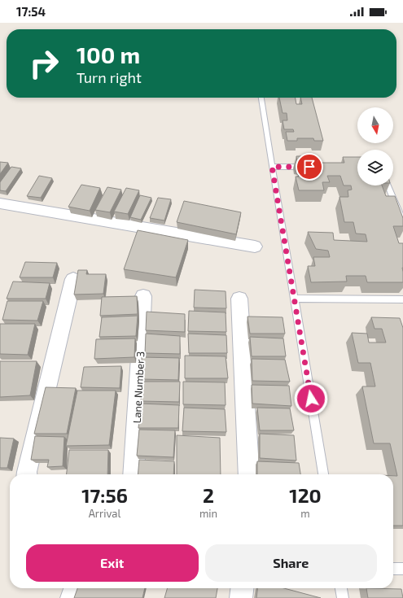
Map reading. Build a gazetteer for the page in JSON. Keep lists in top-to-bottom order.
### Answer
{
  "streets": {
    "street": ["Lane Number 3"]
  },
  "north": "bottom",
  "page": {
    "status": "17:54",
    "turn": ["100 m", "Turn right"],
    "eta": [
      "17:56",
      "Arrival",
      "2",
      "min",
      "120",
      "m"
    ],
    "buttons": ["Exit", "Share"]
  }
}
